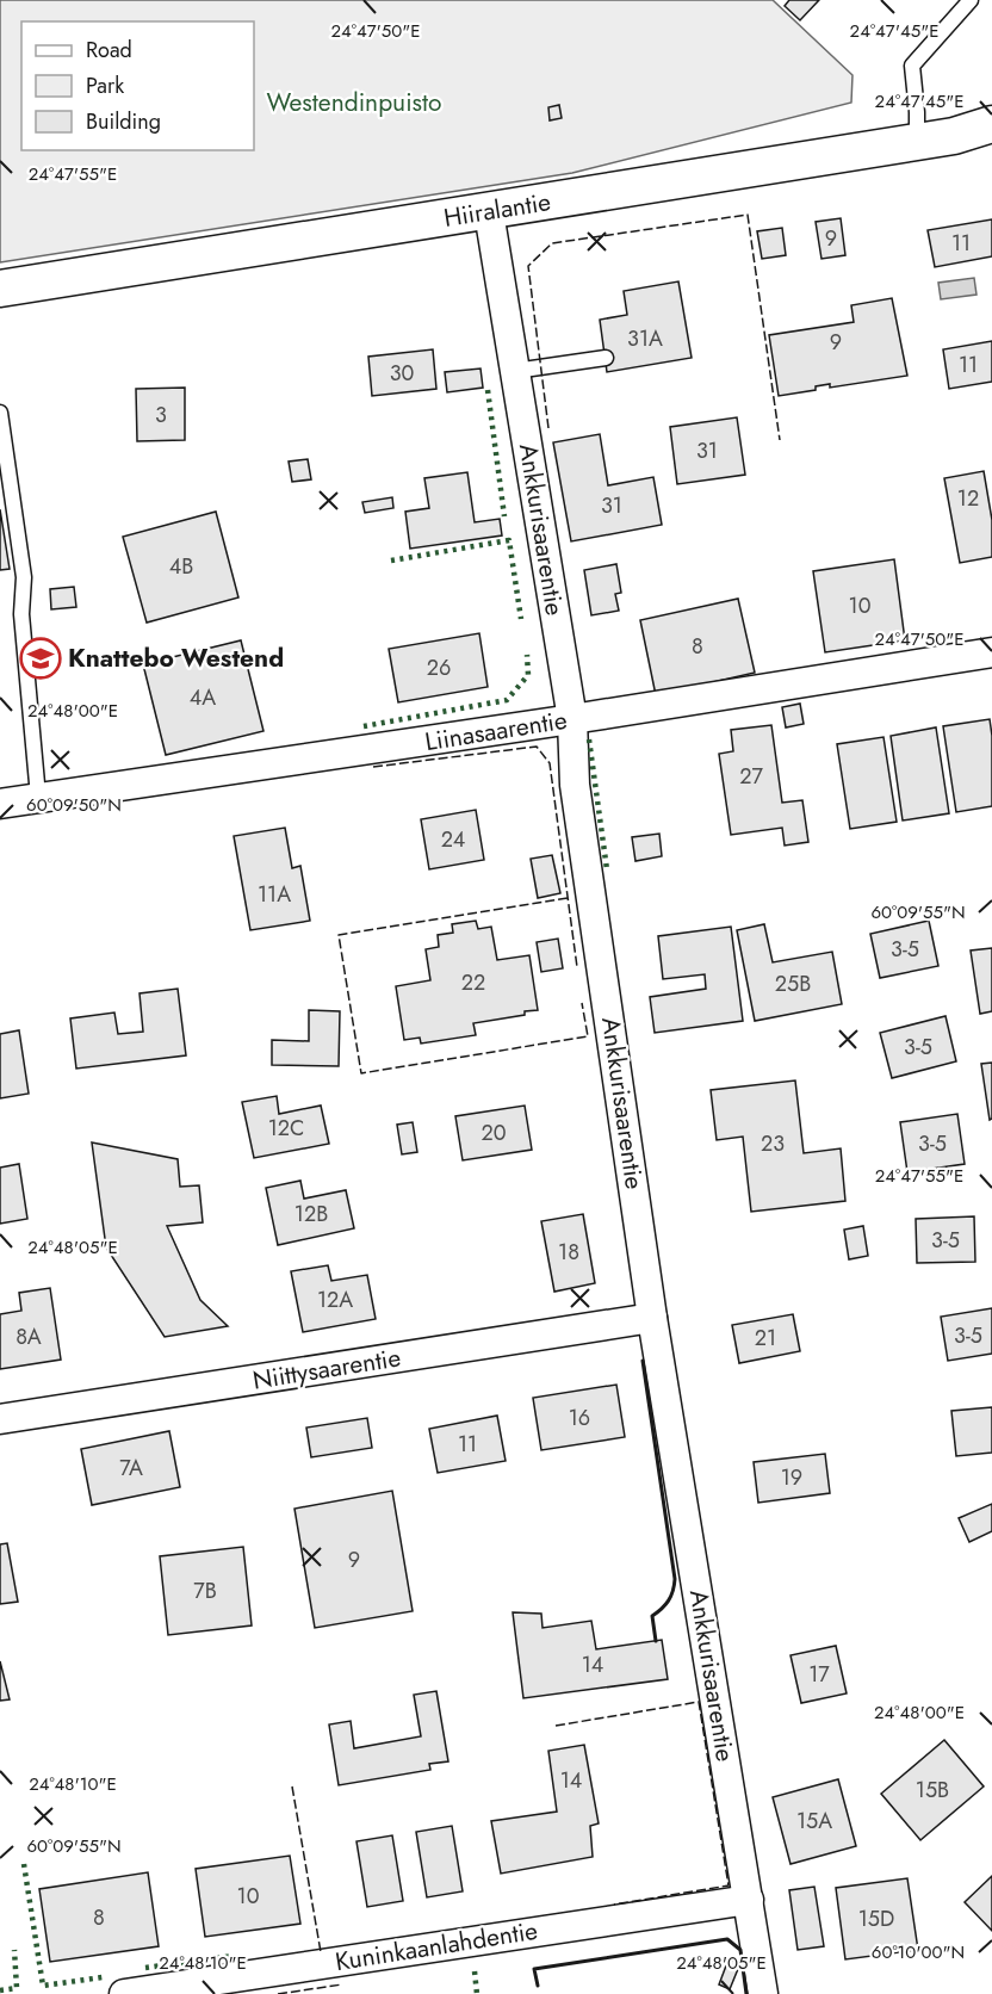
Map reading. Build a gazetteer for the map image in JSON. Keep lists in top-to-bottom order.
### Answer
{
  "streets": {
    "street": [
      "Hiiralantie",
      "Ankkurisaarentie",
      "Liinasaarentie",
      "Niittysaarentie",
      "Kuninkaanlahdentie"
    ]
  },
  "crossings": [
    ["Hiiralantie", "Ankkurisaarentie"],
    ["Ankkurisaarentie", "Liinasaarentie"],
    ["Ankkurisaarentie", "Niittysaarentie"],
    ["Ankkurisaarentie", "Kuninkaanlahdentie"]
  ],
  "parks": ["Westendinpuisto"],
  "places": {
    "school or university": ["Knattebo Westend"]
  },
  "house_numbers": [
    "9",
    "11",
    "31A",
    "9",
    "11",
    "30",
    "3",
    "31",
    "12",
    "31",
    "4B",
    "10",
    "8",
    "26",
    "4A",
    "27",
    "24",
    "11A",
    "3-5",
    "22",
    "25B",
    "3-5",
    "12C",
    "20",
    "23",
    "3-5",
    "12B",
    "3-5",
    "18",
    "12A",
    "3-5",
    "8A",
    "21",
    "16",
    "11",
    "7A",
    "19",
    "9",
    "7B",
    "14",
    "17",
    "14",
    "15B",
    "15A",
    "10",
    "8",
    "15D"
  ],
  "legend": ["Road", "Park", "Building"],
  "coordinates": [
    "24°47'50\"E",
    "24°47'45\"E",
    "24°47'55\"E",
    "24°48'00\"E",
    "60°09'50\"N",
    "60°09'55\"N",
    "24°48'05\"E",
    "24°48'10\"E",
    "60°10'00\"N"
  ]
}
